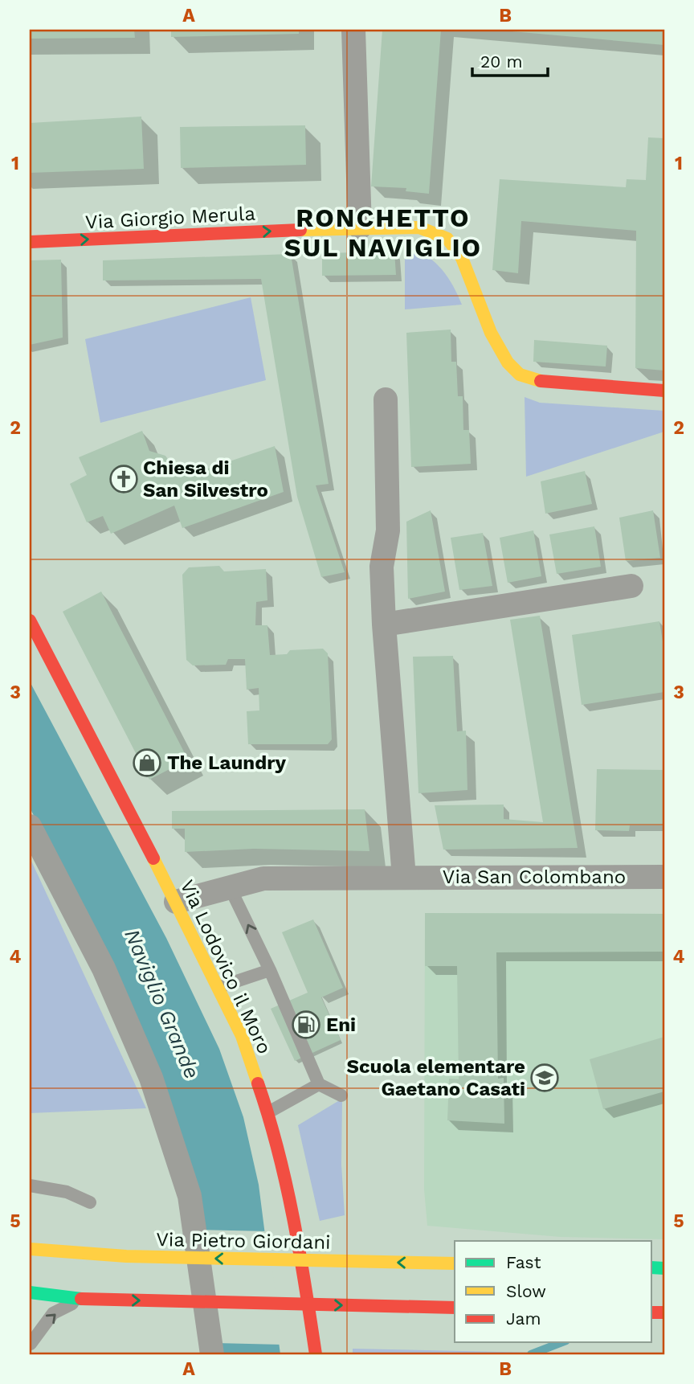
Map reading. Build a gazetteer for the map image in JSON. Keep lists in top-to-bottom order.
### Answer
{
  "streets": {
    "street": [
      "Via Giorgio Merula",
      "Via San Colombano",
      "Via Lodovico il Moro",
      "Via Pietro Giordani"
    ]
  },
  "crossings": [
    ["Via San Colombano", "Via Lodovico il Moro"]
  ],
  "one_way": ["Via Giorgio Merula"],
  "districts": ["RONCHETTO SUL NAVIGLIO"],
  "water": ["Naviglio Grande"],
  "places": {
    "church": ["Chiesa di San Silvestro"],
    "shop": ["The Laundry"],
    "fuel station": ["Eni"],
    "school or university": ["Scuola elementare Gaetano Casati"]
  },
  "legend": ["Fast", "Slow", "Jam"],
  "scale_bar": "20 m",
  "grid": {
    "columns": ["A", "B"],
    "rows": [
      "1",
      "2",
      "3",
      "4",
      "5"
    ]
  }
}
